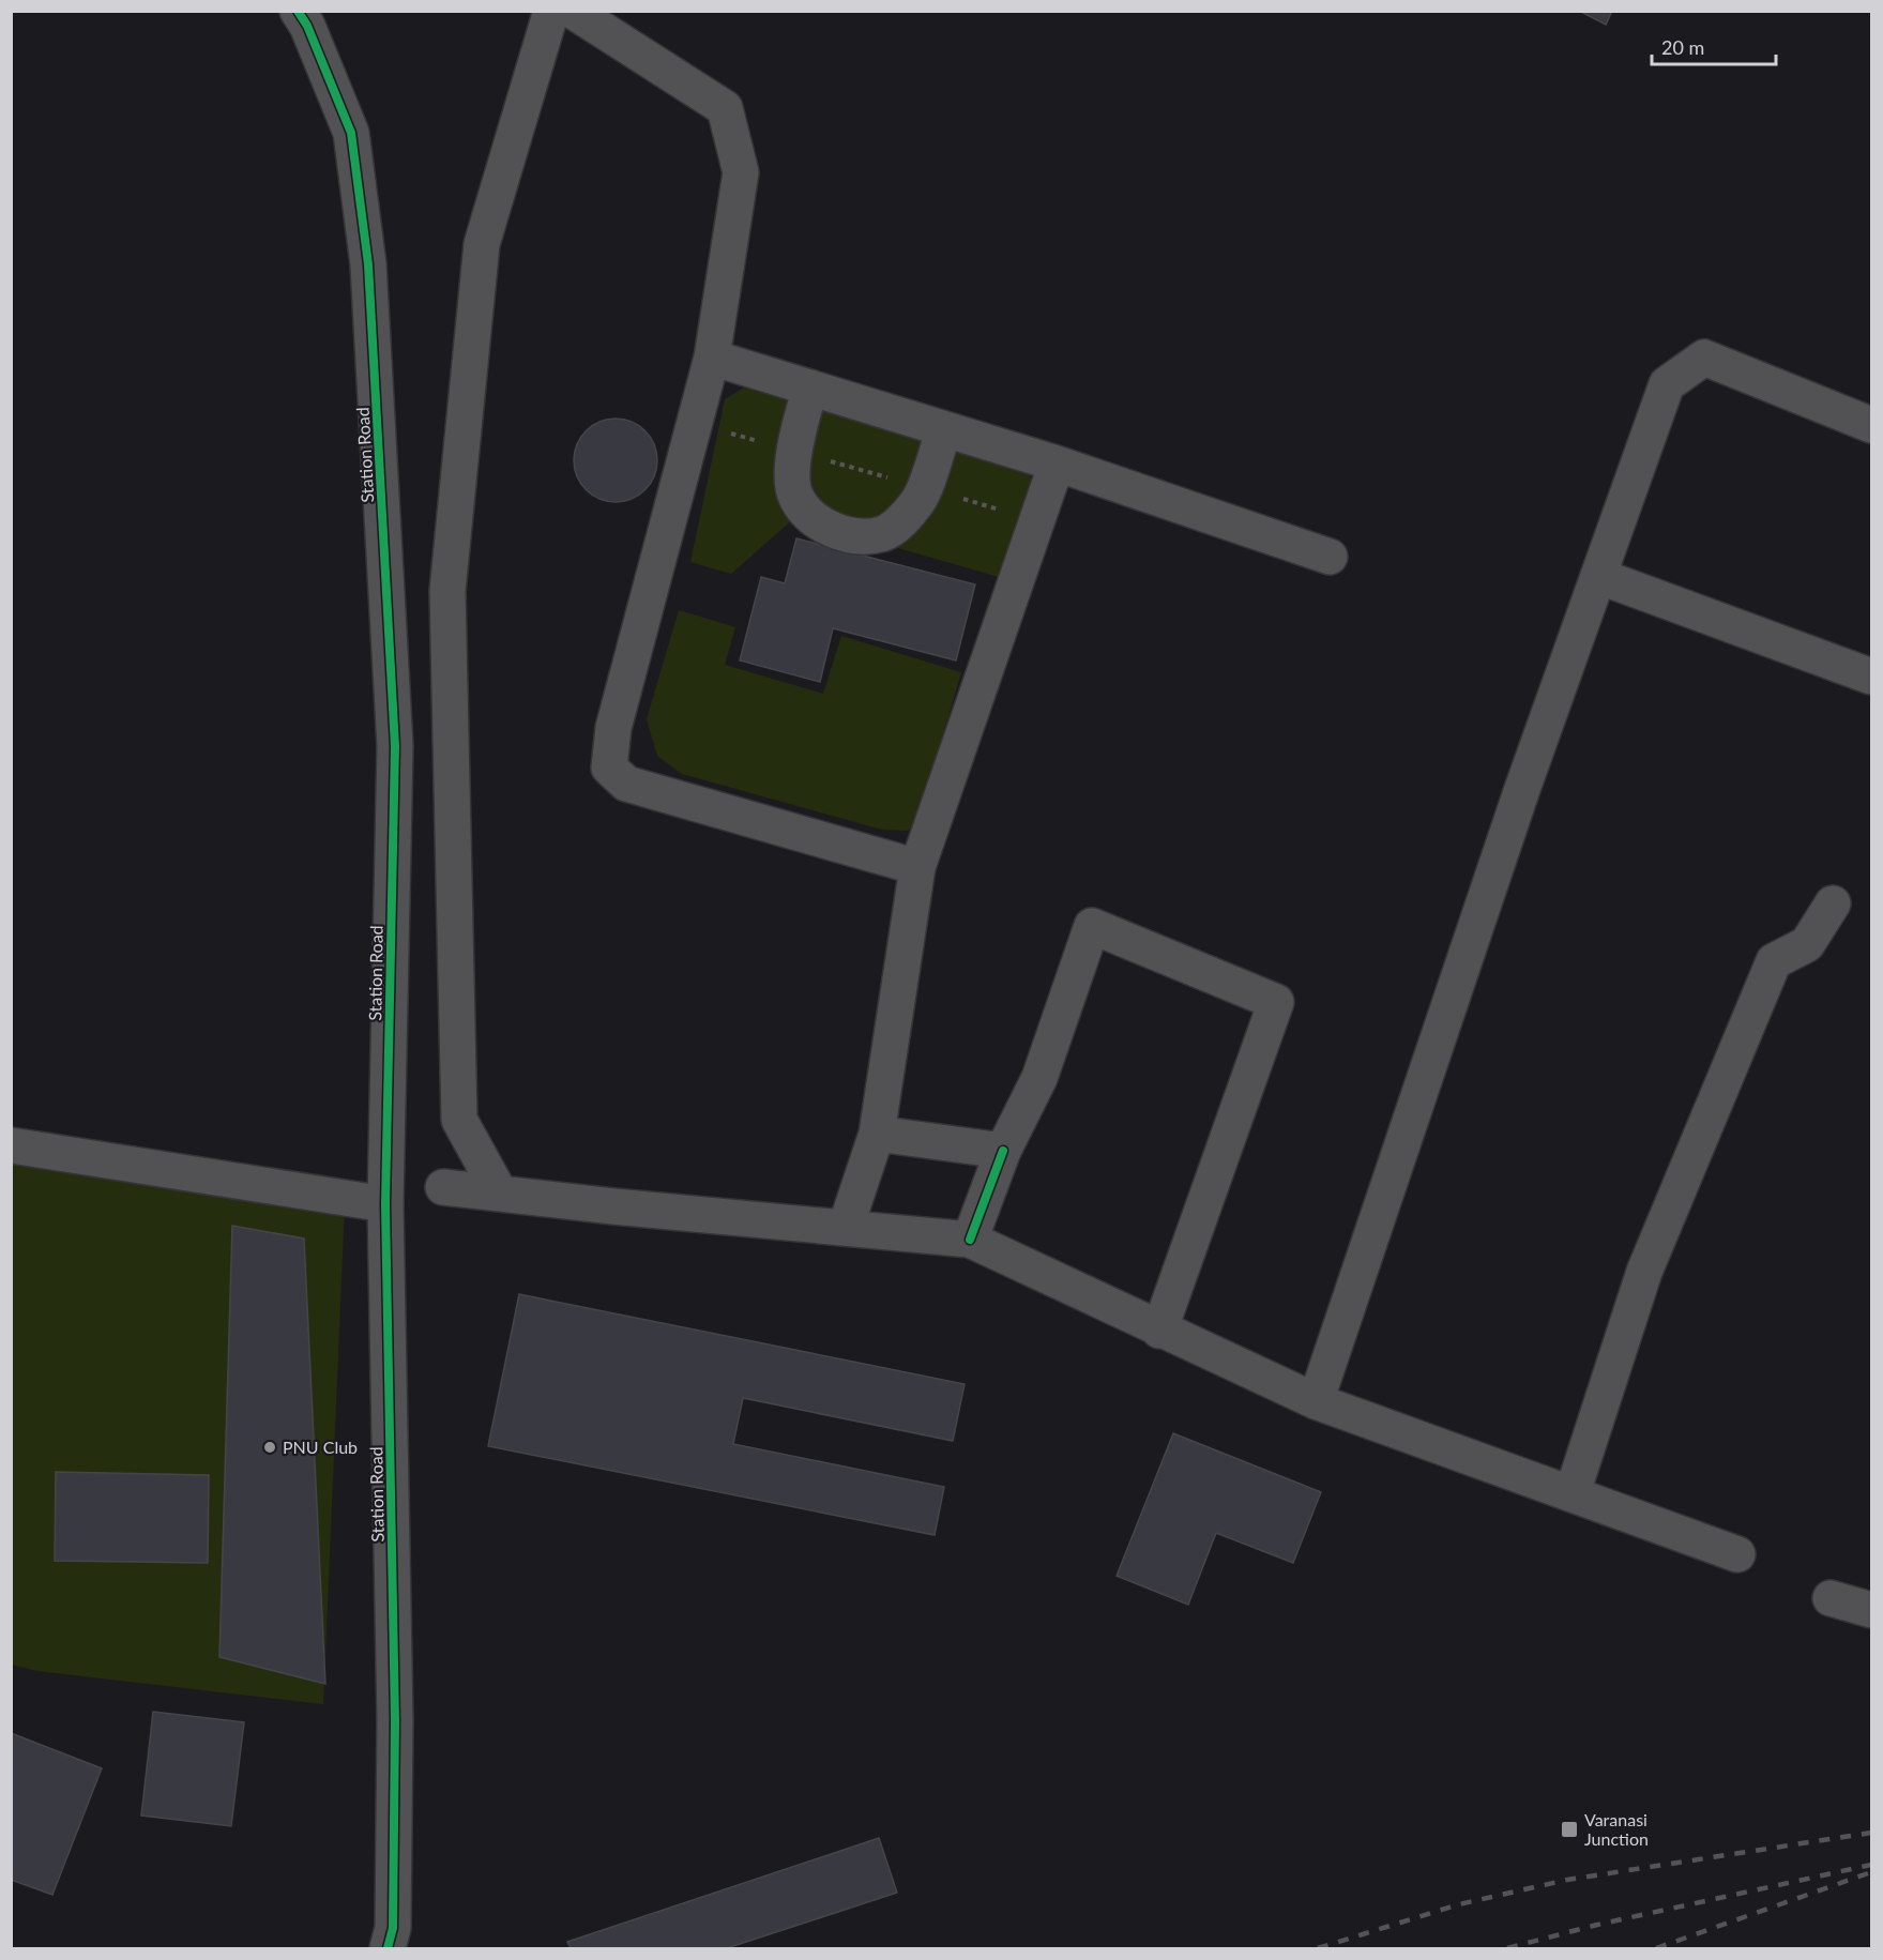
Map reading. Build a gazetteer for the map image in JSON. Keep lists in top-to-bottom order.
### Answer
{
  "streets": {
    "street": ["Station Road"]
  },
  "places": {
    "other": ["PNU Club"],
    "transit": ["Varanasi Junction"]
  },
  "scale_bar": "20 m"
}
